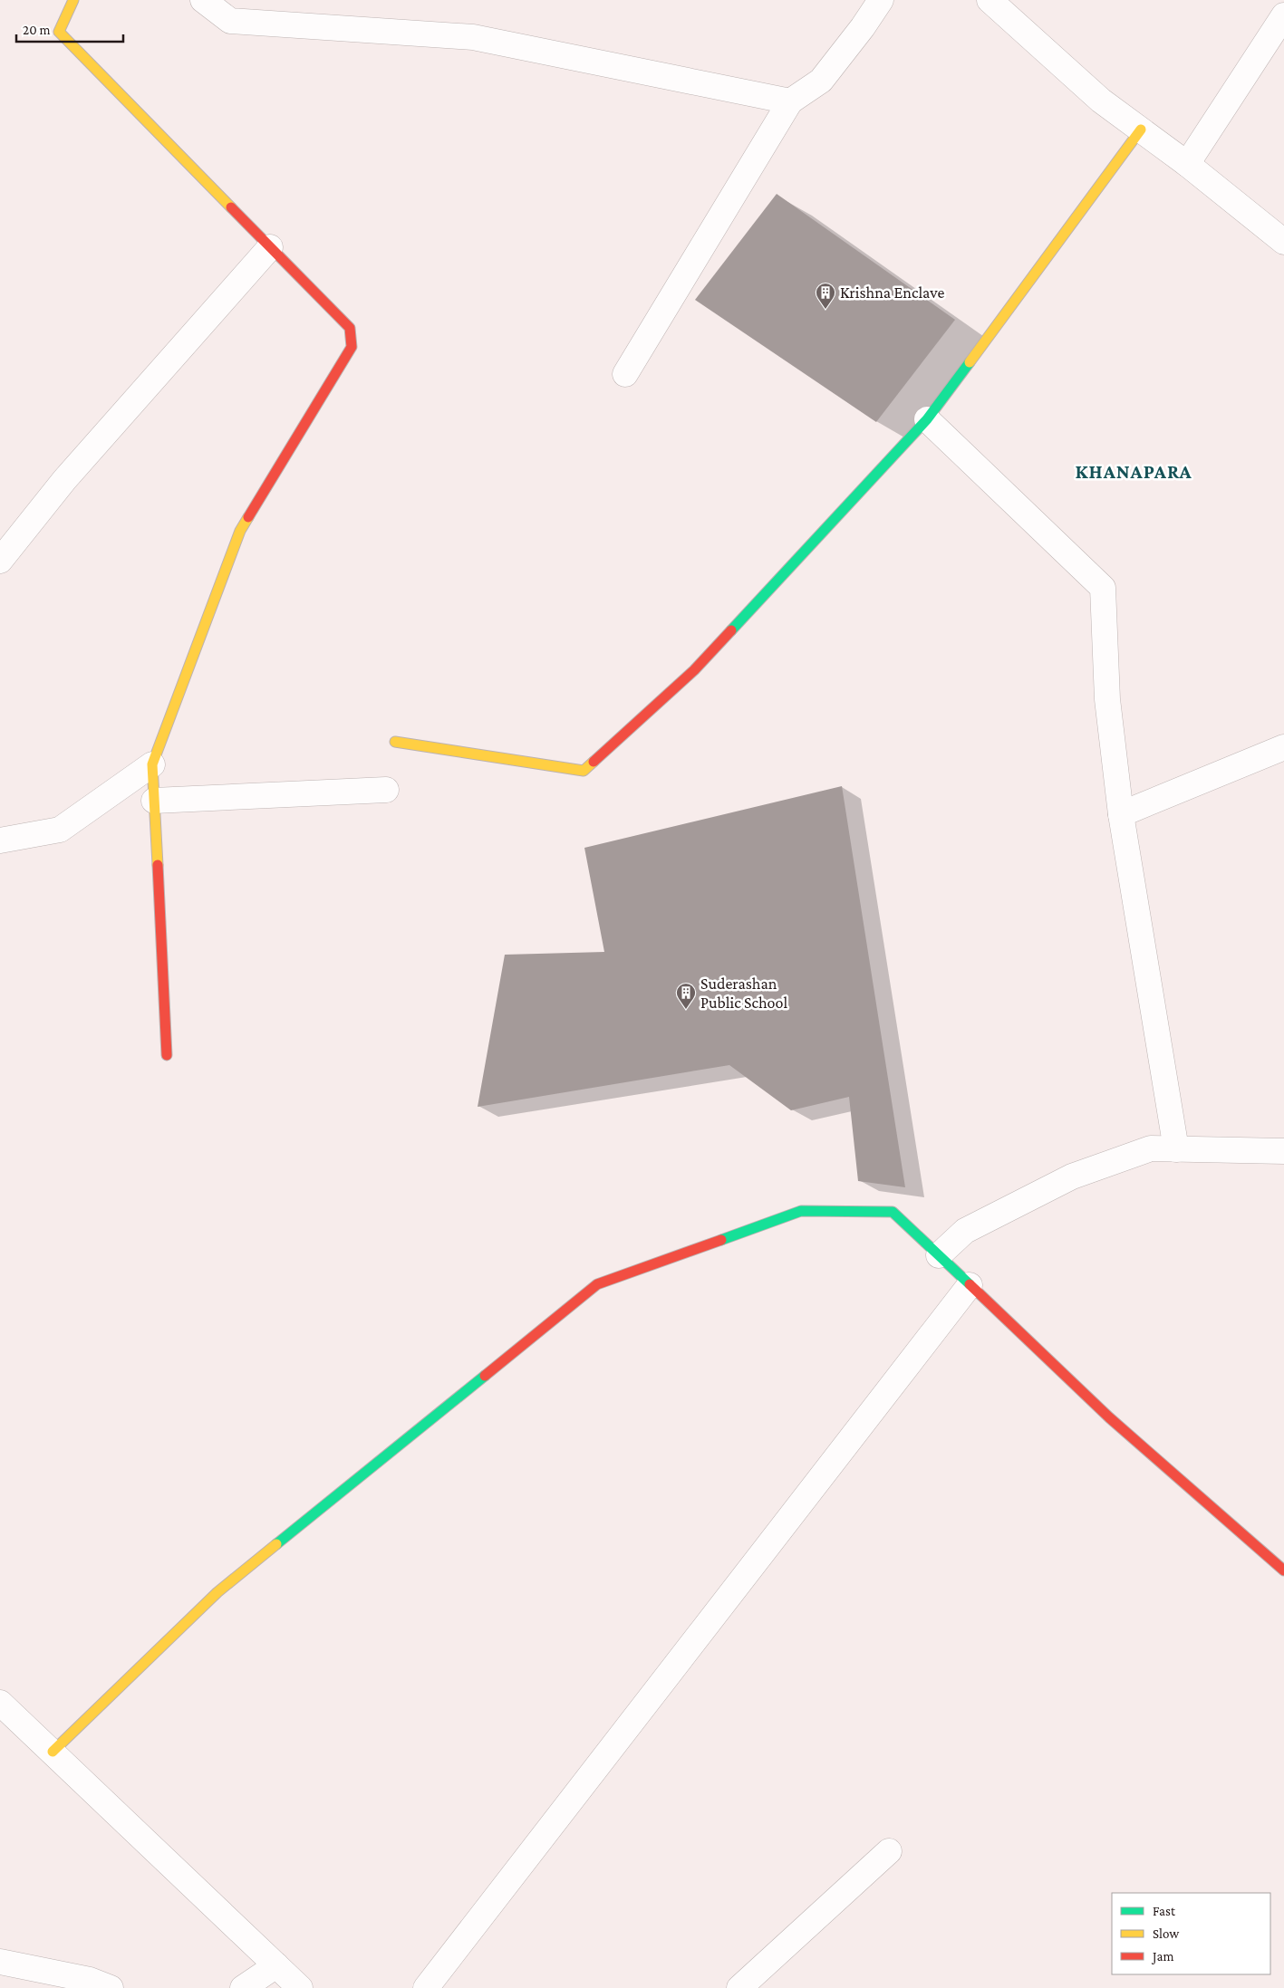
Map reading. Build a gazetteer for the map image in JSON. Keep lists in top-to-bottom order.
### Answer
{
  "districts": ["KHANAPARA"],
  "places": {
    "building": ["Krishna Enclave", "Suderashan Public School"]
  },
  "legend": ["Fast", "Slow", "Jam"],
  "scale_bar": "20 m"
}
